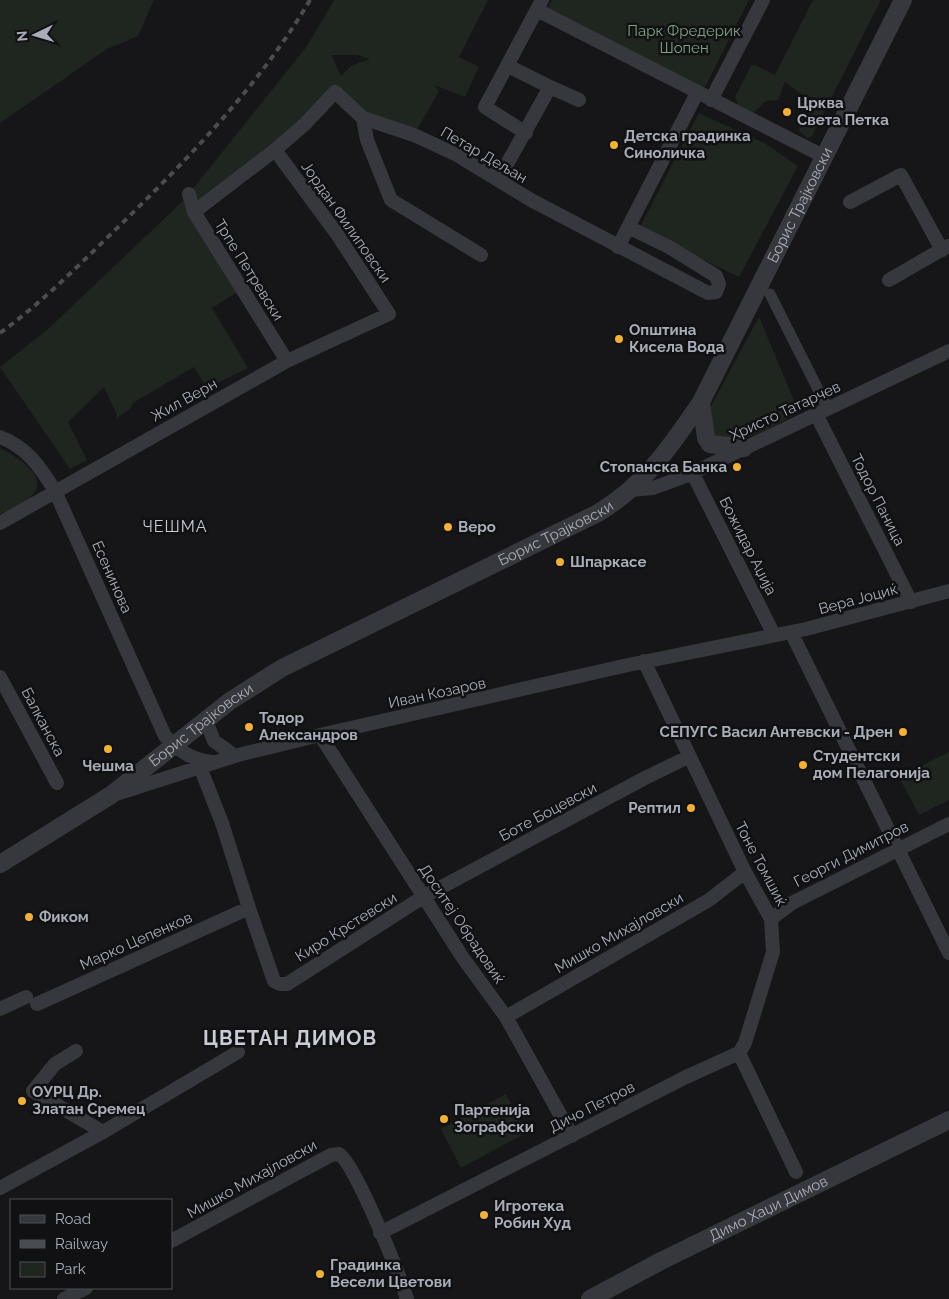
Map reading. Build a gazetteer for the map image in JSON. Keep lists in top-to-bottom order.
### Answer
{
  "streets": {
    "street": [
      "Петар Дељан",
      "Борис Трајковски",
      "Јордан Филиповски",
      "Трпе Петревски",
      "Жил Верн",
      "Христо Татарчев",
      "Тодор Паница",
      "Божидар Аџија",
      "Есенинова",
      "Вера Јоциќ",
      "Иван Козаров",
      "Балканска",
      "Боте Боцевски",
      "Георги Димитров",
      "Тоне Томшиќ",
      "Доситеј Обрадовиќ",
      "Киро Крстевски",
      "Мишко Михајловски",
      "Марко Цепенков",
      "Дичо Петров",
      "Димо Хаџи Димов"
    ]
  },
  "crossings": [
    ["Петар Дељан", "Јордан Филиповски"],
    ["Борис Трајковски", "Христо Татарчев"],
    ["Борис Трајковски", "Есенинова"],
    ["Борис Трајковски", "Иван Козаров"],
    ["Јордан Филиповски", "Жил Верн"],
    ["Трпе Петревски", "Жил Верн"],
    ["Жил Верн", "Есенинова"],
    ["Христо Татарчев", "Тодор Паница"],
    ["Христо Татарчев", "Божидар Аџија"],
    ["Тодор Паница", "Вера Јоциќ"],
    ["Божидар Аџија", "Вера Јоциќ"],
    ["Божидар Аџија", "Иван Козаров"],
    ["Вера Јоциќ", "Иван Козаров"],
    ["Иван Козаров", "Тоне Томшиќ"],
    ["Иван Козаров", "Доситеј Обрадовиќ"],
    ["Боте Боцевски", "Тоне Томшиќ"],
    ["Боте Боцевски", "Доситеј Обрадовиќ"],
    ["Боте Боцевски", "Киро Крстевски"],
    ["Георги Димитров", "Тоне Томшиќ"],
    ["Тоне Томшиќ", "Мишко Михајловски"],
    ["Тоне Томшиќ", "Дичо Петров"],
    ["Доситеј Обрадовиќ", "Киро Крстевски"],
    ["Доситеј Обрадовиќ", "Мишко Михајловски"],
    ["Доситеј Обрадовиќ", "Дичо Петров"],
    ["Киро Крстевски", "Марко Цепенков"],
    ["Мишко Михајловски", "Дичо Петров"]
  ],
  "districts": ["ЧЕШМА", "ЦВЕТАН ДИМОВ"],
  "parks": ["Парк Фредерик Шопен"],
  "places": [
    "Црква Света Петка",
    "Детска градинка Синоличка",
    "Општина Кисела Вода",
    "Стопанска Банка",
    "Веро",
    "Шпаркасе",
    "Тодор Александров",
    "СЕПУГС Васил Антевски - Дрен",
    "Чешма",
    "Студентски дом Пелагонија",
    "Рептил",
    "Фиком",
    "ОУРЦ Др. Златан Сремец",
    "Партенија Зографски",
    "Игротека Робин Худ",
    "Градинка Весели Цветови"
  ],
  "legend": ["Road", "Railway", "Park"],
  "north": "left"
}
